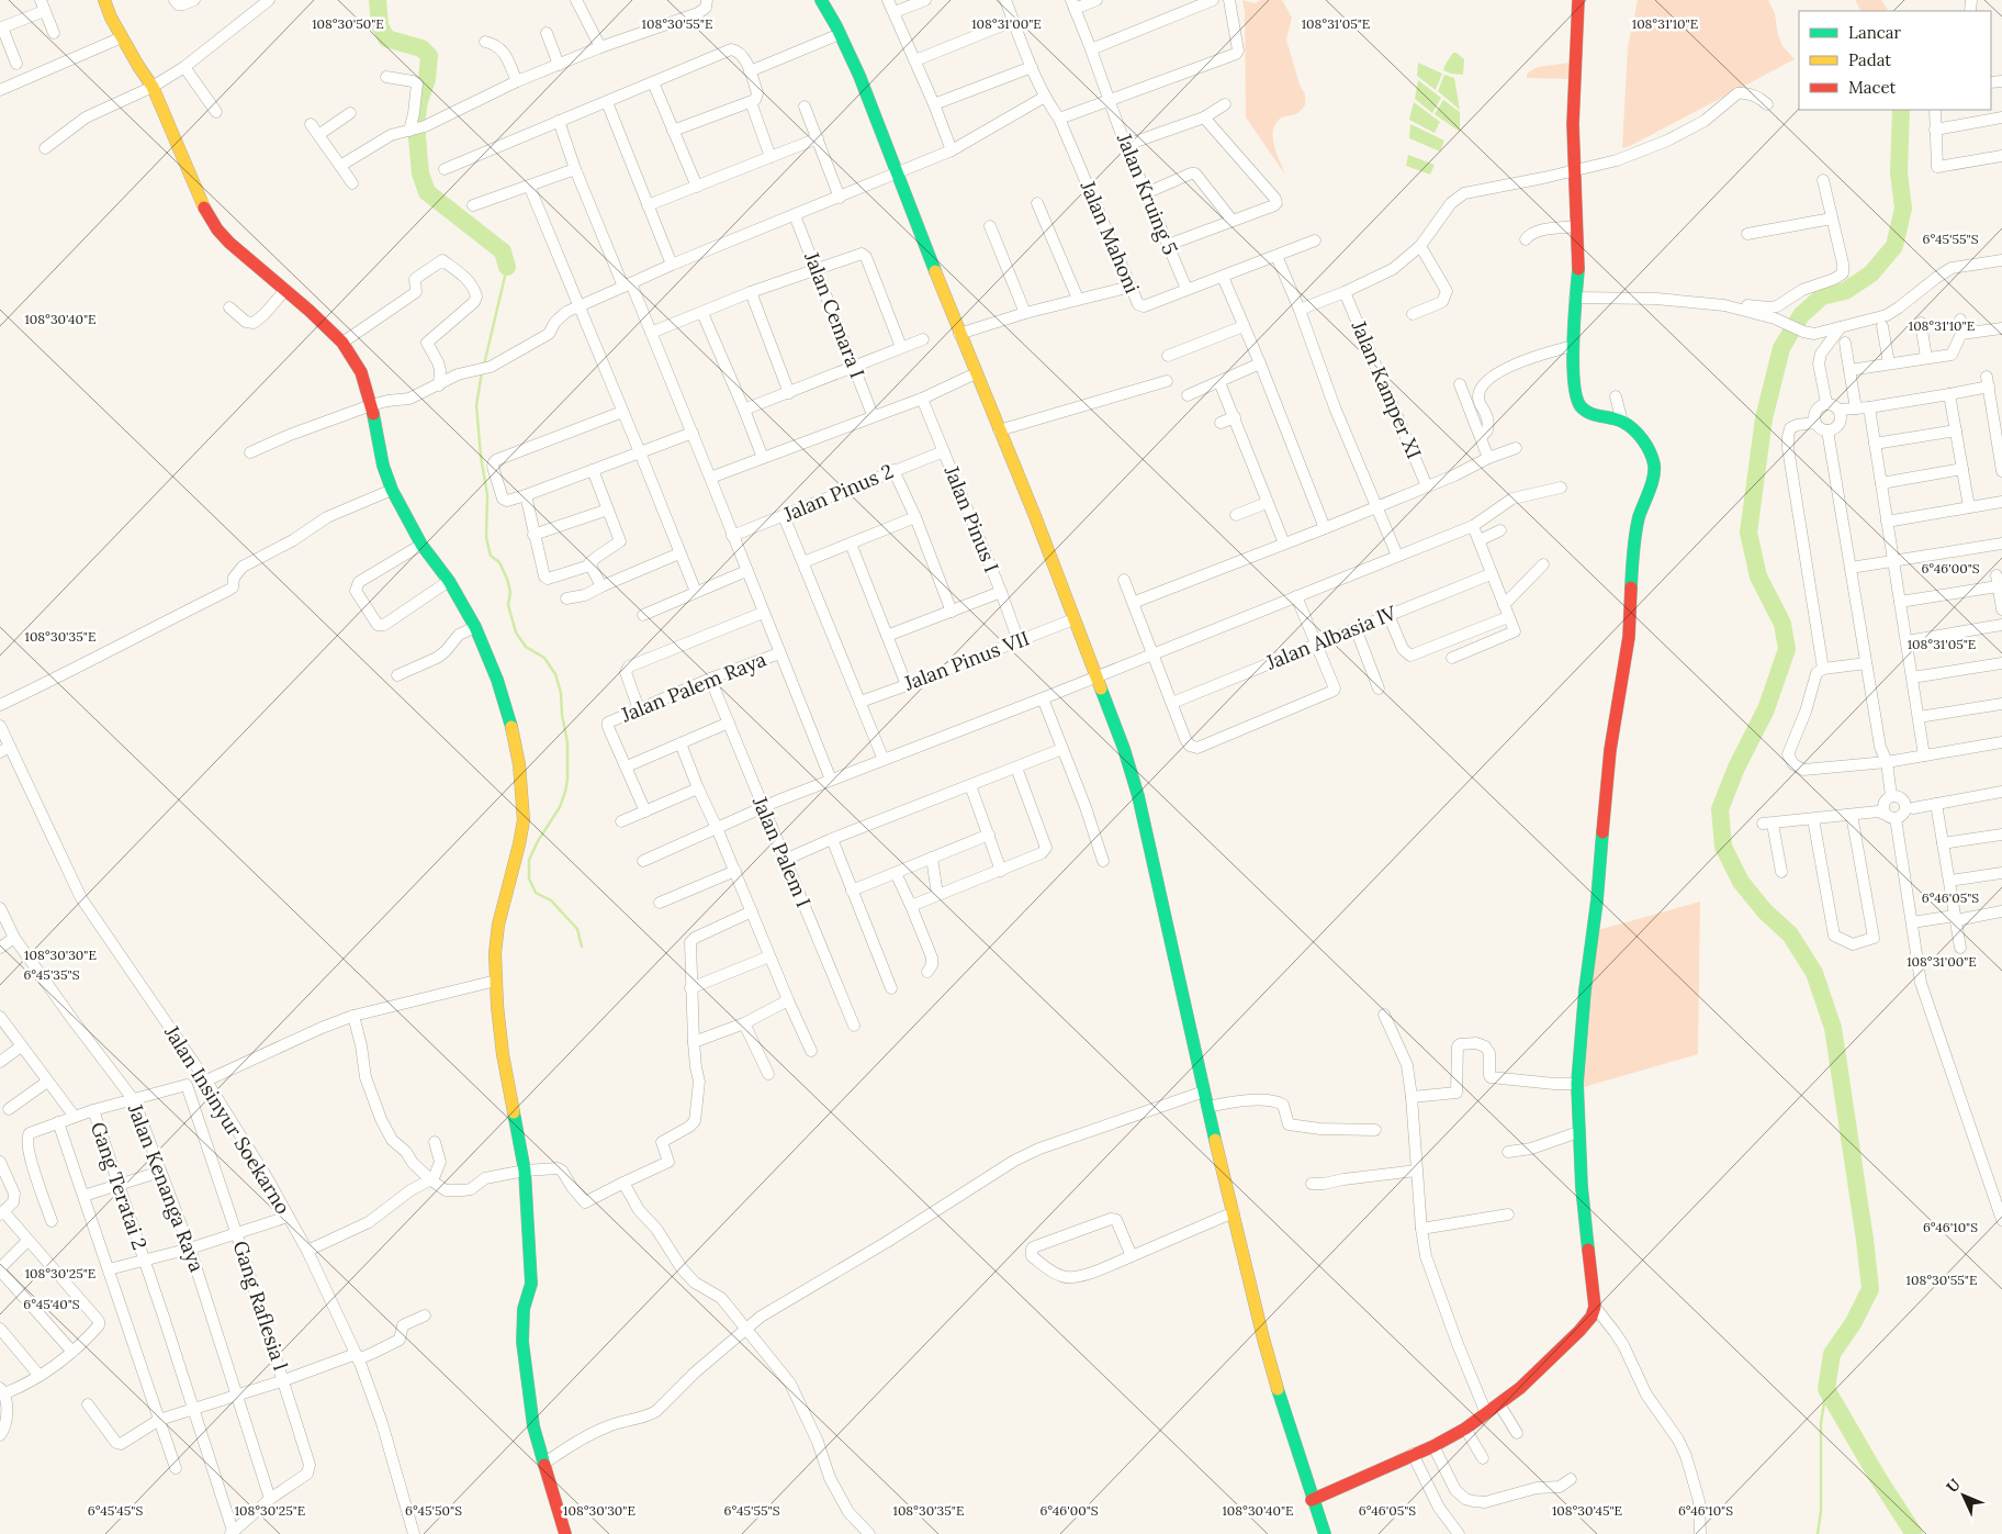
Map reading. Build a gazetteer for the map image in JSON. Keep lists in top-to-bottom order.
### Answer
{
  "streets": {
    "street": [
      "Jalan Kruing 5",
      "Jalan Mahoni",
      "Jalan Cemara I",
      "Jalan Kamper XI",
      "Jalan Pinus 2",
      "Jalan Pinus I",
      "Jalan Albasia lV",
      "Jalan Pinus VII",
      "Jalan Palem Raya",
      "Jalan Palem I",
      "Jalan Insinyur Soekarno",
      "Gang Teratai 2",
      "Jalan Kenanga Raya",
      "Gang Raflesia l"
    ]
  },
  "crossings": [
    ["Jalan Kruing 5", "Jalan Mahoni"],
    ["Jalan Pinus 2", "Jalan Pinus I"],
    ["Jalan Pinus I", "Jalan Pinus VII"],
    ["Jalan Palem Raya", "Jalan Palem I"],
    ["Jalan Kenanga Raya", "Gang Raflesia l"]
  ],
  "legend": ["Lancar", "Padat", "Macet"],
  "north": "top left",
  "coordinates": [
    "108°30'50\"E",
    "108°30'55\"E",
    "108°31'00\"E",
    "108°31'05\"E",
    "108°31'10\"E",
    "6°45'55\"S",
    "108°30'40\"E",
    "6°46'00\"S",
    "108°30'35\"E",
    "6°46'05\"S",
    "108°30'30\"E",
    "6°45'35\"S",
    "6°46'10\"S",
    "108°30'25\"E",
    "6°45'40\"S",
    "6°45'45\"S",
    "6°45'50\"S",
    "108°30'45\"E"
  ]
}
